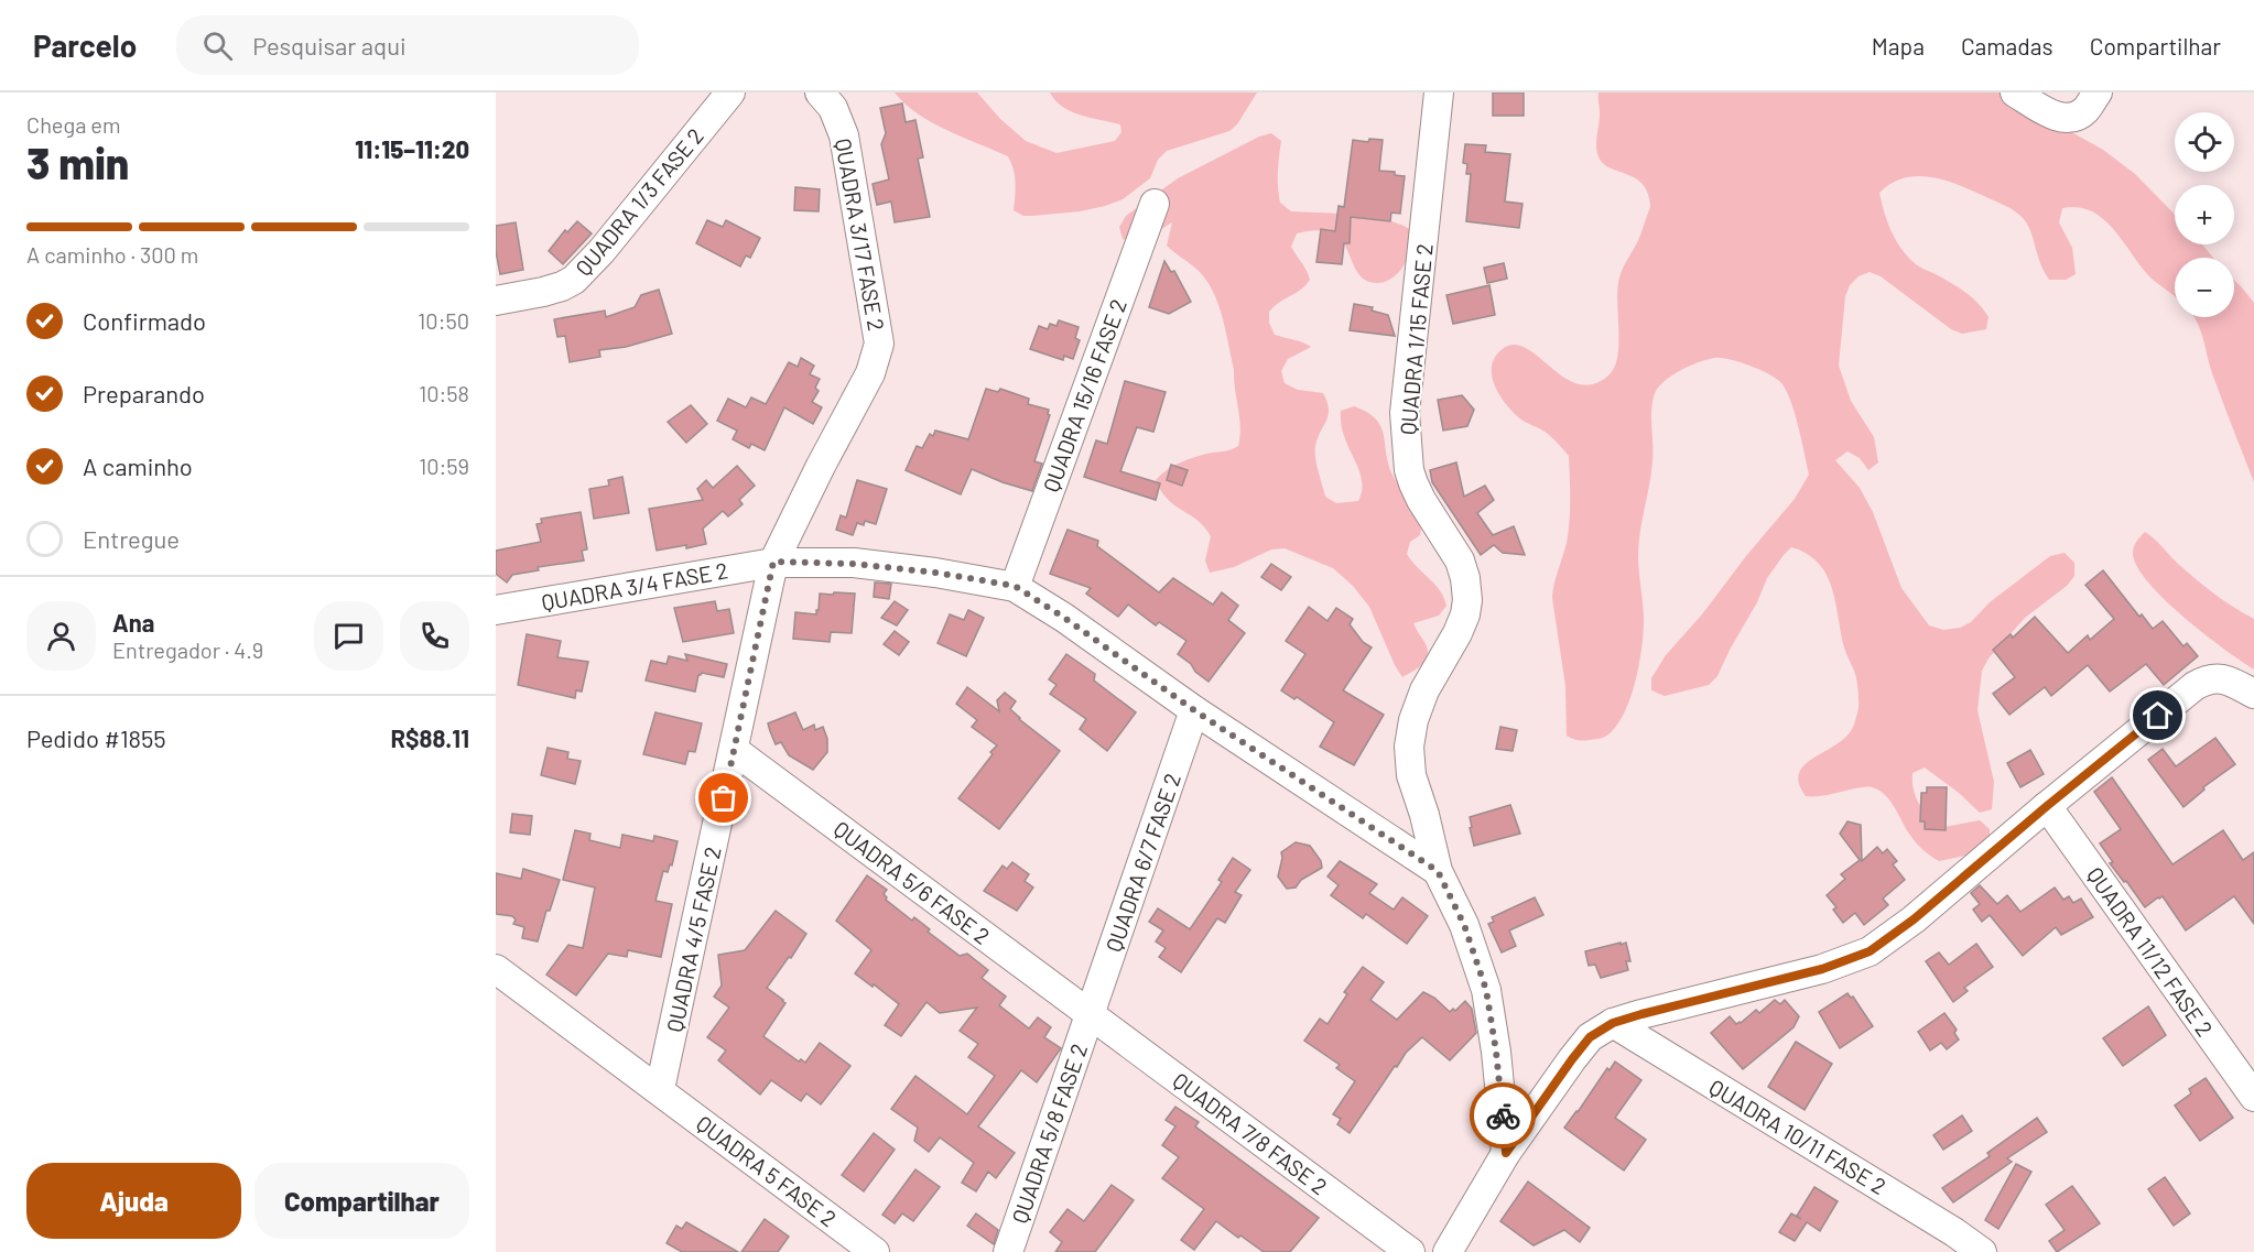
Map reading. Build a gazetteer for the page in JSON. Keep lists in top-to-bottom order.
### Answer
{
  "streets": {
    "street": [
      "QUADRA 1/3 FASE 2",
      "QUADRA 3/17 FASE 2",
      "QUADRA 1/15 FASE 2",
      "QUADRA 15/16 FASE 2",
      "QUADRA 3/4 FASE 2",
      "QUADRA 6/7 FASE 2",
      "QUADRA 5/6 FASE 2",
      "QUADRA 4/5 FASE 2",
      "QUADRA 11/12 FASE 2",
      "QUADRA 5/8 FASE 2",
      "QUADRA 7/8 FASE 2",
      "QUADRA 10/11 FASE 2",
      "QUADRA 5 FASE 2"
    ]
  },
  "crossings": [
    ["QUADRA 3/17 FASE 2", "QUADRA 4/5 FASE 2"],
    ["QUADRA 15/16 FASE 2", "QUADRA 3/4 FASE 2"],
    ["QUADRA 3/4 FASE 2", "QUADRA 4/5 FASE 2"],
    ["QUADRA 6/7 FASE 2", "QUADRA 5/6 FASE 2"],
    ["QUADRA 6/7 FASE 2", "QUADRA 5/8 FASE 2"],
    ["QUADRA 6/7 FASE 2", "QUADRA 7/8 FASE 2"],
    ["QUADRA 5/6 FASE 2", "QUADRA 4/5 FASE 2"],
    ["QUADRA 5/6 FASE 2", "QUADRA 5/8 FASE 2"],
    ["QUADRA 5/6 FASE 2", "QUADRA 7/8 FASE 2"],
    ["QUADRA 4/5 FASE 2", "QUADRA 5 FASE 2"],
    ["QUADRA 5/8 FASE 2", "QUADRA 7/8 FASE 2"]
  ],
  "page": {
    "header": "Parcelo",
    "search": "Pesquisar aqui",
    "nav": ["Mapa", "Camadas", "Compartilhar"],
    "heading": ["3 min", "Chega em", "11:15–11:20"],
    "panel": [
      "Ana",
      "Entregador · 4.9",
      "Pedido #1855",
      "R$88.11"
    ],
    "map_buttons": ["+", "−"],
    "bar": "A caminho · 300 m",
    "list": [
      ["Confirmado", "10:50"],
      ["Preparando", "10:58"],
      ["A caminho", "10:59"],
      "Entregue"
    ],
    "buttons": ["Ajuda", "Compartilhar"]
  }
}
